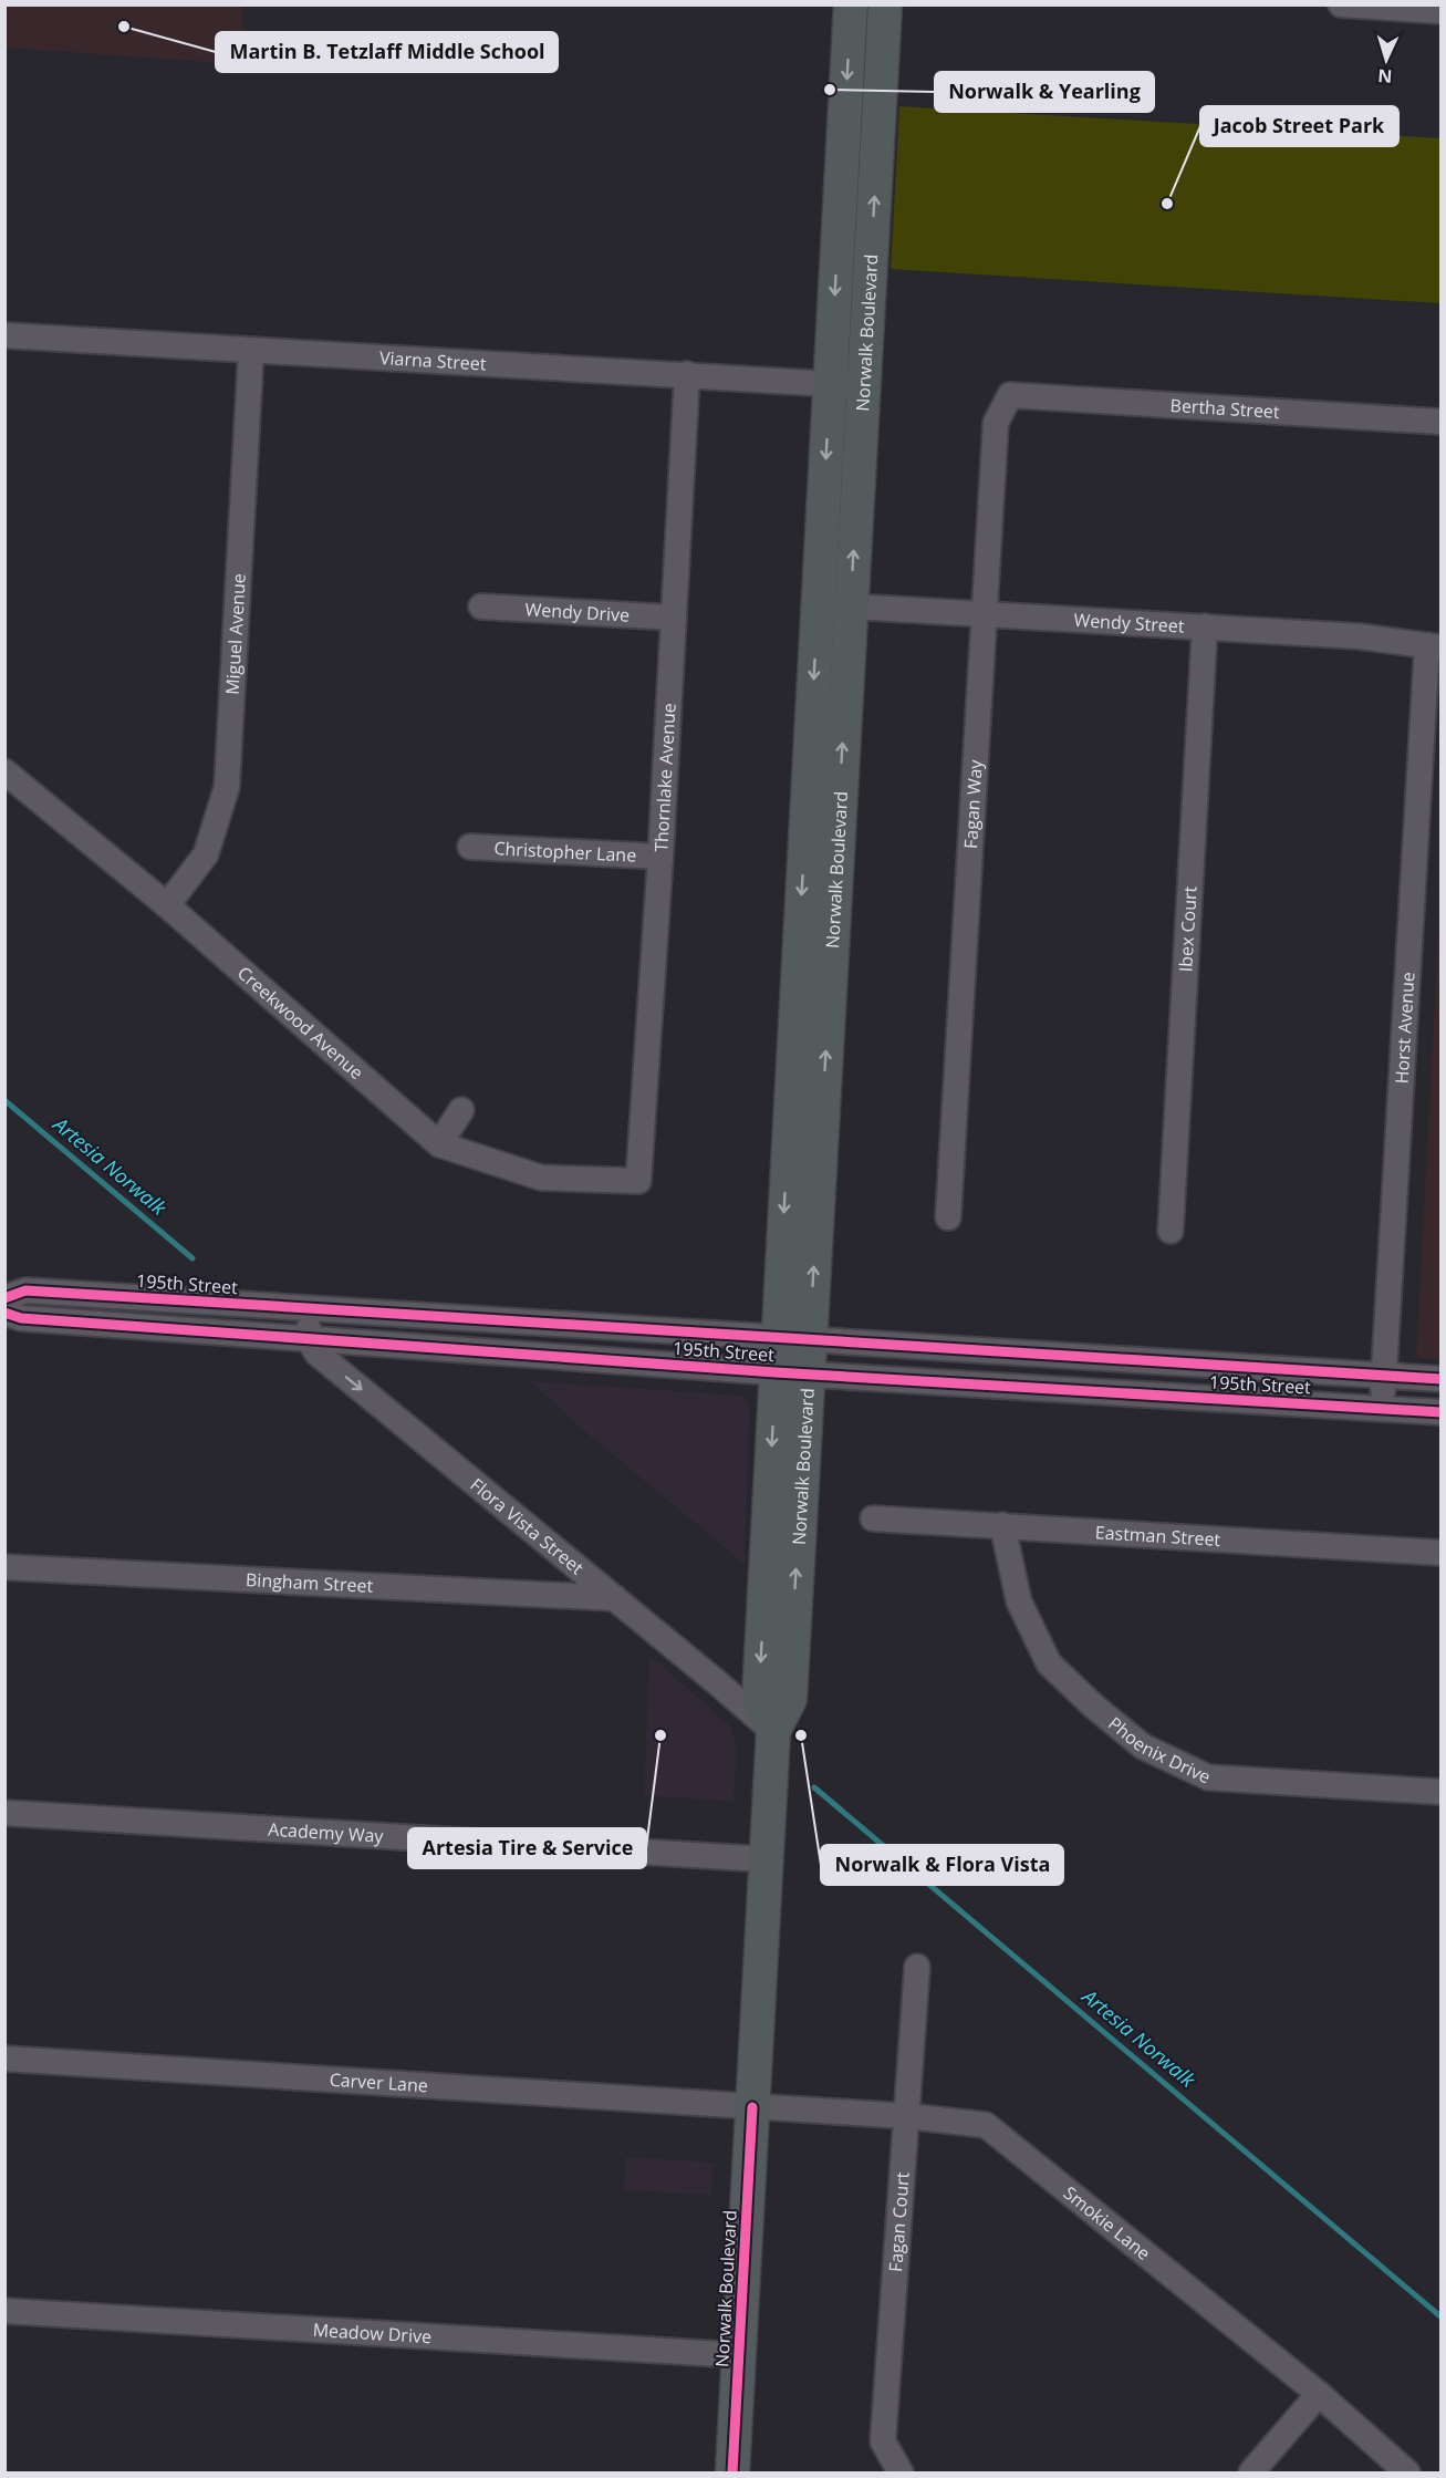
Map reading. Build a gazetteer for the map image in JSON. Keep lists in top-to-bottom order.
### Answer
{
  "streets": {
    "main road": ["Norwalk Boulevard"],
    "street": [
      "Viarna Street",
      "Bertha Street",
      "Wendy Drive",
      "Wendy Street",
      "Miguel Avenue",
      "Thornlake Avenue",
      "Fagan Way",
      "Christopher Lane",
      "Ibex Court",
      "Creekwood Avenue",
      "Horst Avenue",
      "195th Street",
      "Flora Vista Street",
      "Eastman Street",
      "Bingham Street",
      "Phoenix Drive",
      "Academy Way",
      "Carver Lane",
      "Fagan Court",
      "Smokie Lane",
      "Meadow Drive"
    ]
  },
  "crossings": [
    ["Norwalk Boulevard", "Viarna Street"],
    ["Norwalk Boulevard", "Wendy Street"],
    ["Norwalk Boulevard", "195th Street"],
    ["Norwalk Boulevard", "Flora Vista Street"],
    ["Norwalk Boulevard", "Academy Way"],
    ["Norwalk Boulevard", "Carver Lane"],
    ["Norwalk Boulevard", "Smokie Lane"],
    ["Norwalk Boulevard", "Meadow Drive"],
    ["Viarna Street", "Miguel Avenue"],
    ["Viarna Street", "Thornlake Avenue"],
    ["Bertha Street", "Fagan Way"],
    ["Wendy Drive", "Thornlake Avenue"],
    ["Wendy Street", "Fagan Way"],
    ["Wendy Street", "Ibex Court"],
    ["Wendy Street", "Horst Avenue"],
    ["Miguel Avenue", "Creekwood Avenue"],
    ["Thornlake Avenue", "Christopher Lane"],
    ["Thornlake Avenue", "Creekwood Avenue"],
    ["Horst Avenue", "195th Street"],
    ["195th Street", "Flora Vista Street"],
    ["Flora Vista Street", "Bingham Street"],
    ["Eastman Street", "Phoenix Drive"],
    ["Carver Lane", "Smokie Lane"],
    ["Fagan Court", "Smokie Lane"]
  ],
  "one_way": ["Flora Vista Street"],
  "water": ["Artesia Norwalk"],
  "places": [
    "Martin B. Tetzlaff Middle School",
    "Norwalk & Yearling",
    "Jacob Street Park",
    "Artesia Tire & Service",
    "Norwalk & Flora Vista"
  ],
  "north": "bottom"
}
